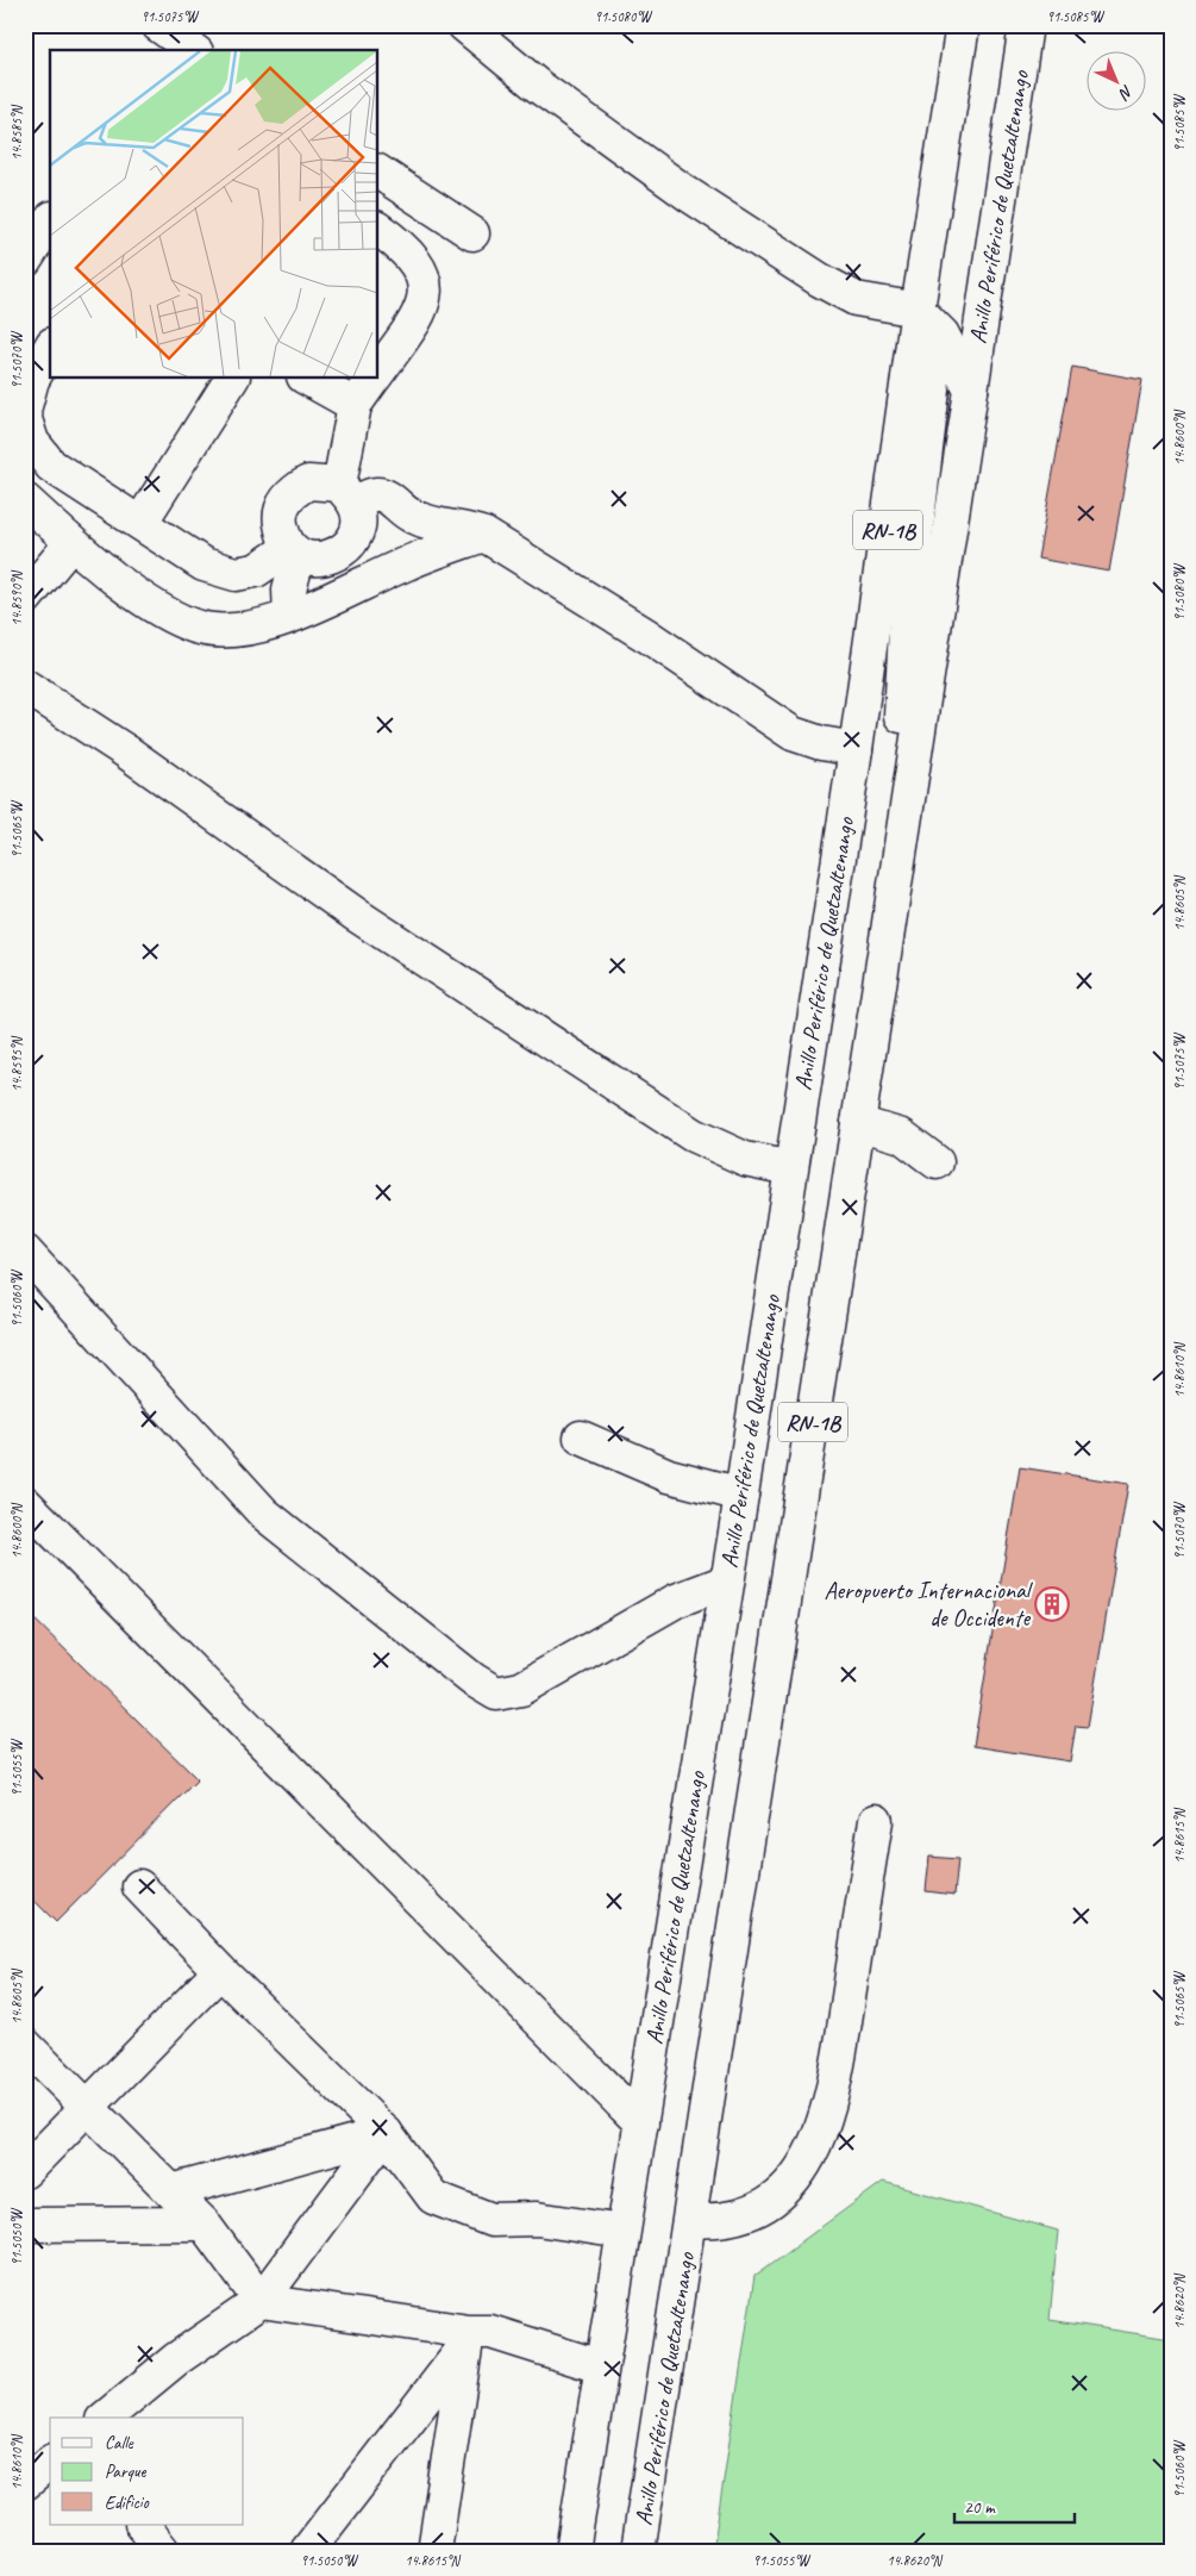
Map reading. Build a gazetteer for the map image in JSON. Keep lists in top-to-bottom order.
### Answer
{
  "streets": {
    "main road": ["Anillo Periférico de Quetzaltenango", "RN-1B"]
  },
  "places": {
    "building": ["Aeropuerto Internacional de Occidente"]
  },
  "legend": ["Calle", "Parque", "Edificio"],
  "scale_bar": "20 m",
  "north": "bottom right",
  "coordinates": [
    "91.5075°W",
    "91.5080°W",
    "91.5085°W",
    "14.8585°N",
    "91.5070°W",
    "14.8600°N",
    "14.8590°N",
    "91.5065°W",
    "14.8605°N",
    "14.8595°N",
    "91.5060°W",
    "14.8610°N",
    "91.5055°W",
    "14.8615°N",
    "91.5050°W",
    "14.8620°N"
  ]
}
